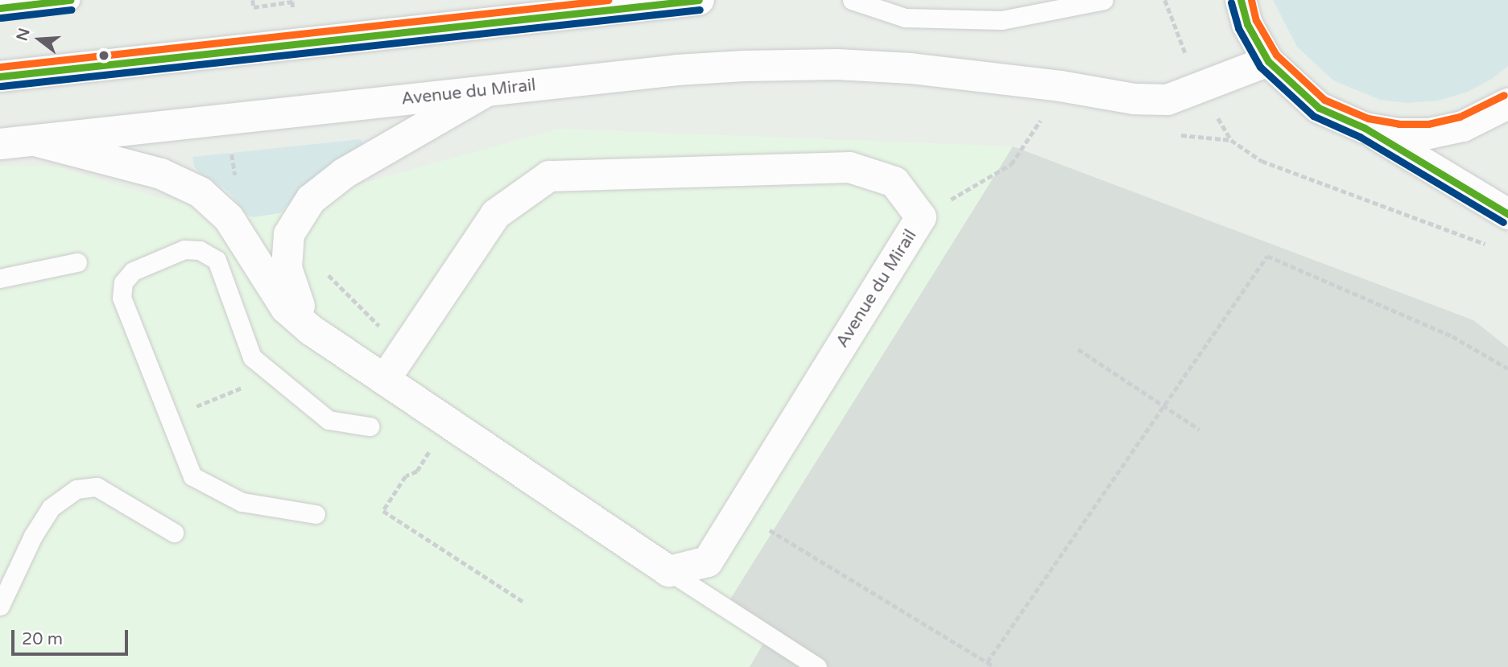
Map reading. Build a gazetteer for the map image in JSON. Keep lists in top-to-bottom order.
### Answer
{
  "streets": {
    "main road": ["Avenue du Mirail"]
  },
  "scale_bar": "20 m",
  "north": "left"
}
